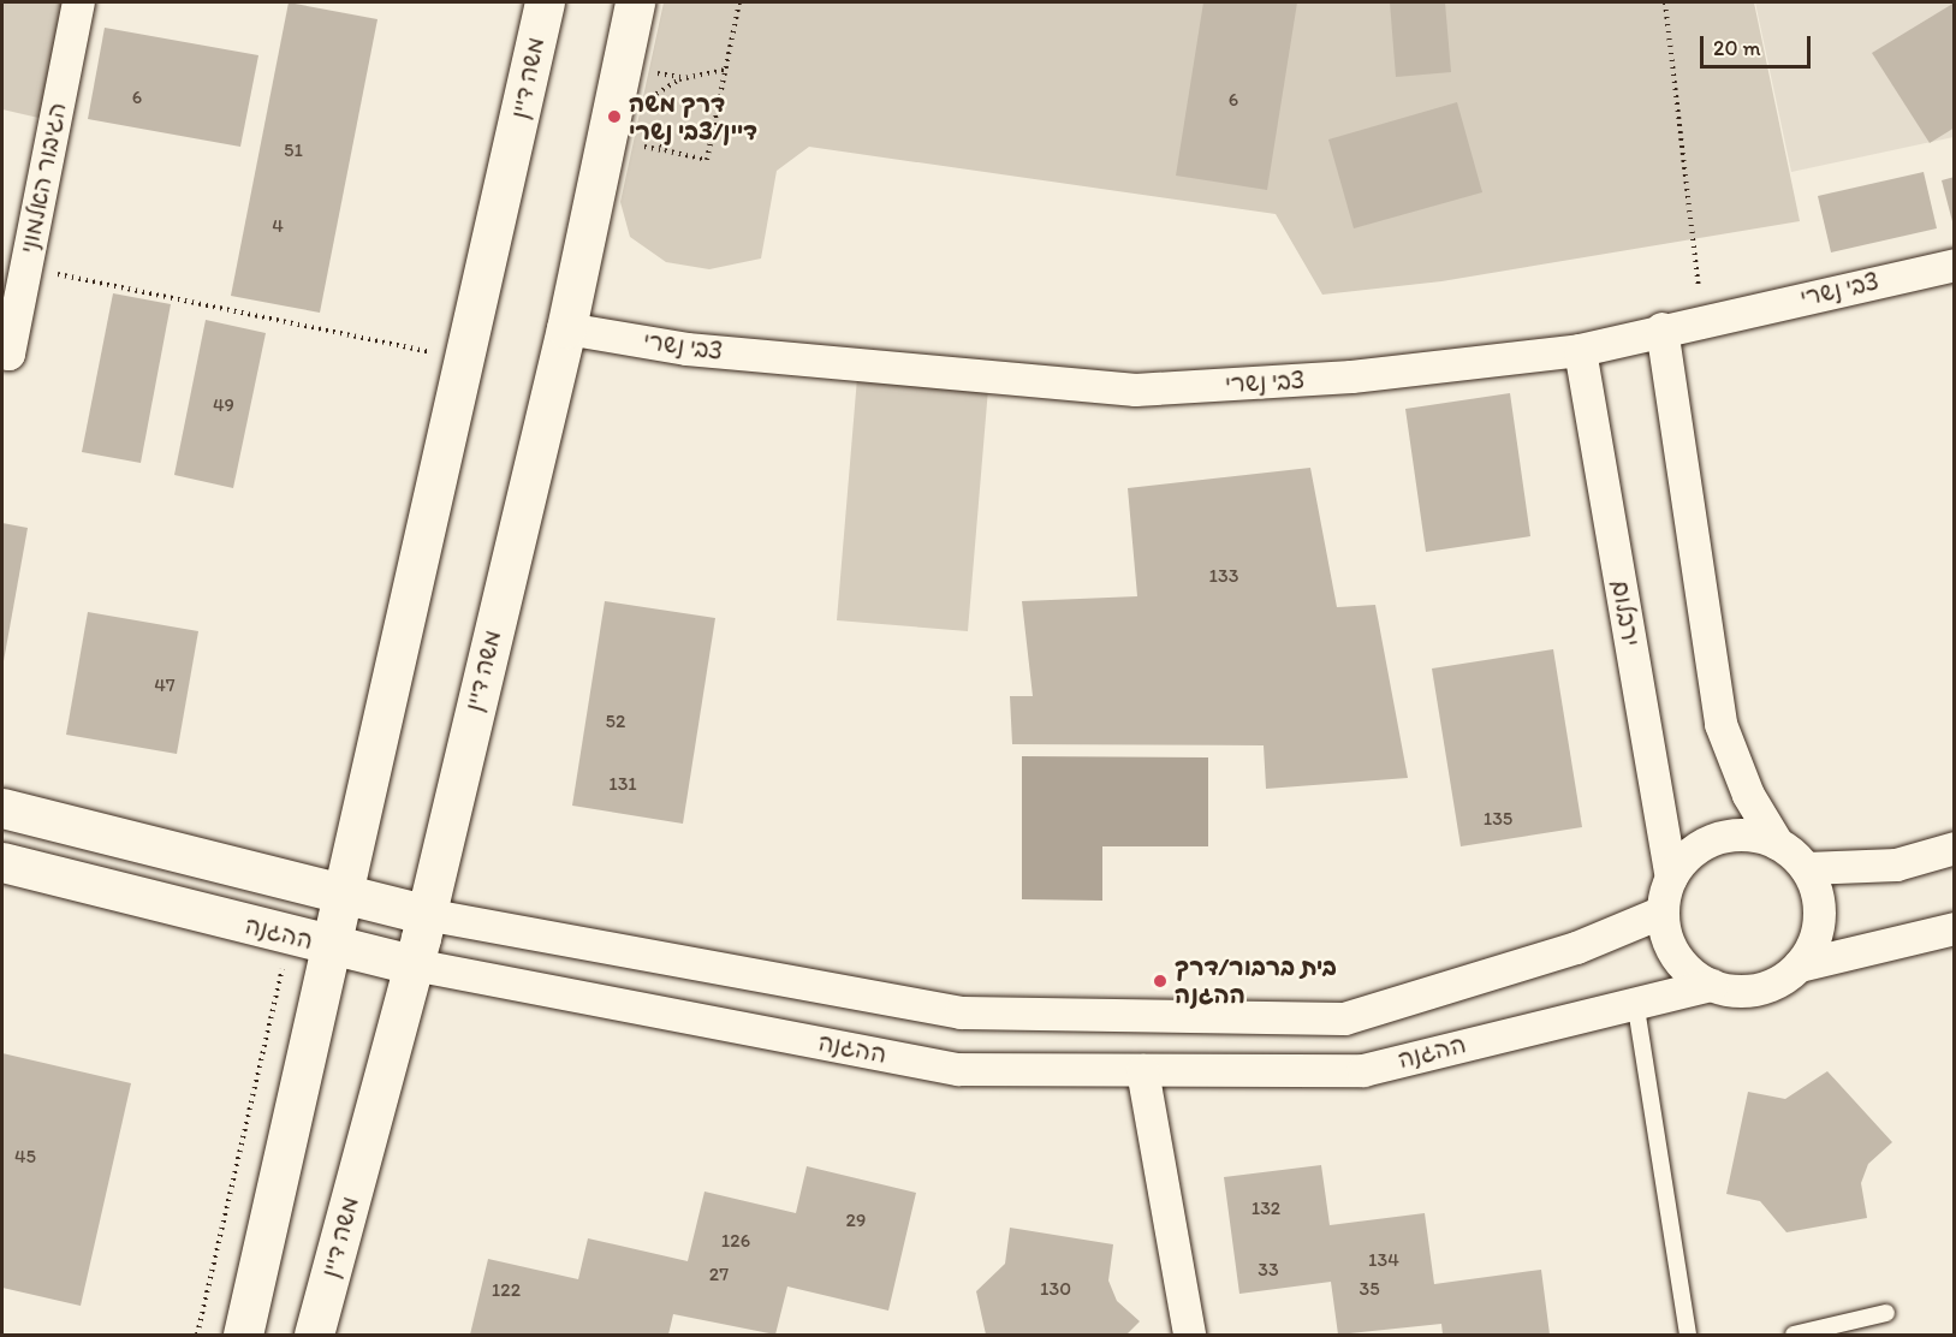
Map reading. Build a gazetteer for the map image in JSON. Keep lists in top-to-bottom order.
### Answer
{
  "streets": {
    "street": [
      "משה דיין",
      "הגיבור האלמוני",
      "צבי נשרי",
      "ירבלום",
      "ההגנה"
    ]
  },
  "crossings": [
    ["משה דיין", "צבי נשרי"],
    ["משה דיין", "ההגנה"],
    ["צבי נשרי", "ירבלום"],
    ["ירבלום", "ההגנה"]
  ],
  "places": ["דרך משה דיין/צבי נשרי", "בית ברבור/דרך ההגנה"],
  "house_numbers": [
    "6",
    "6",
    "51",
    "4",
    "49",
    "133",
    "47",
    "52",
    "131",
    "135",
    "45",
    "132",
    "29",
    "126",
    "134",
    "33",
    "27",
    "130",
    "35",
    "122"
  ],
  "scale_bar": "20 m"
}
